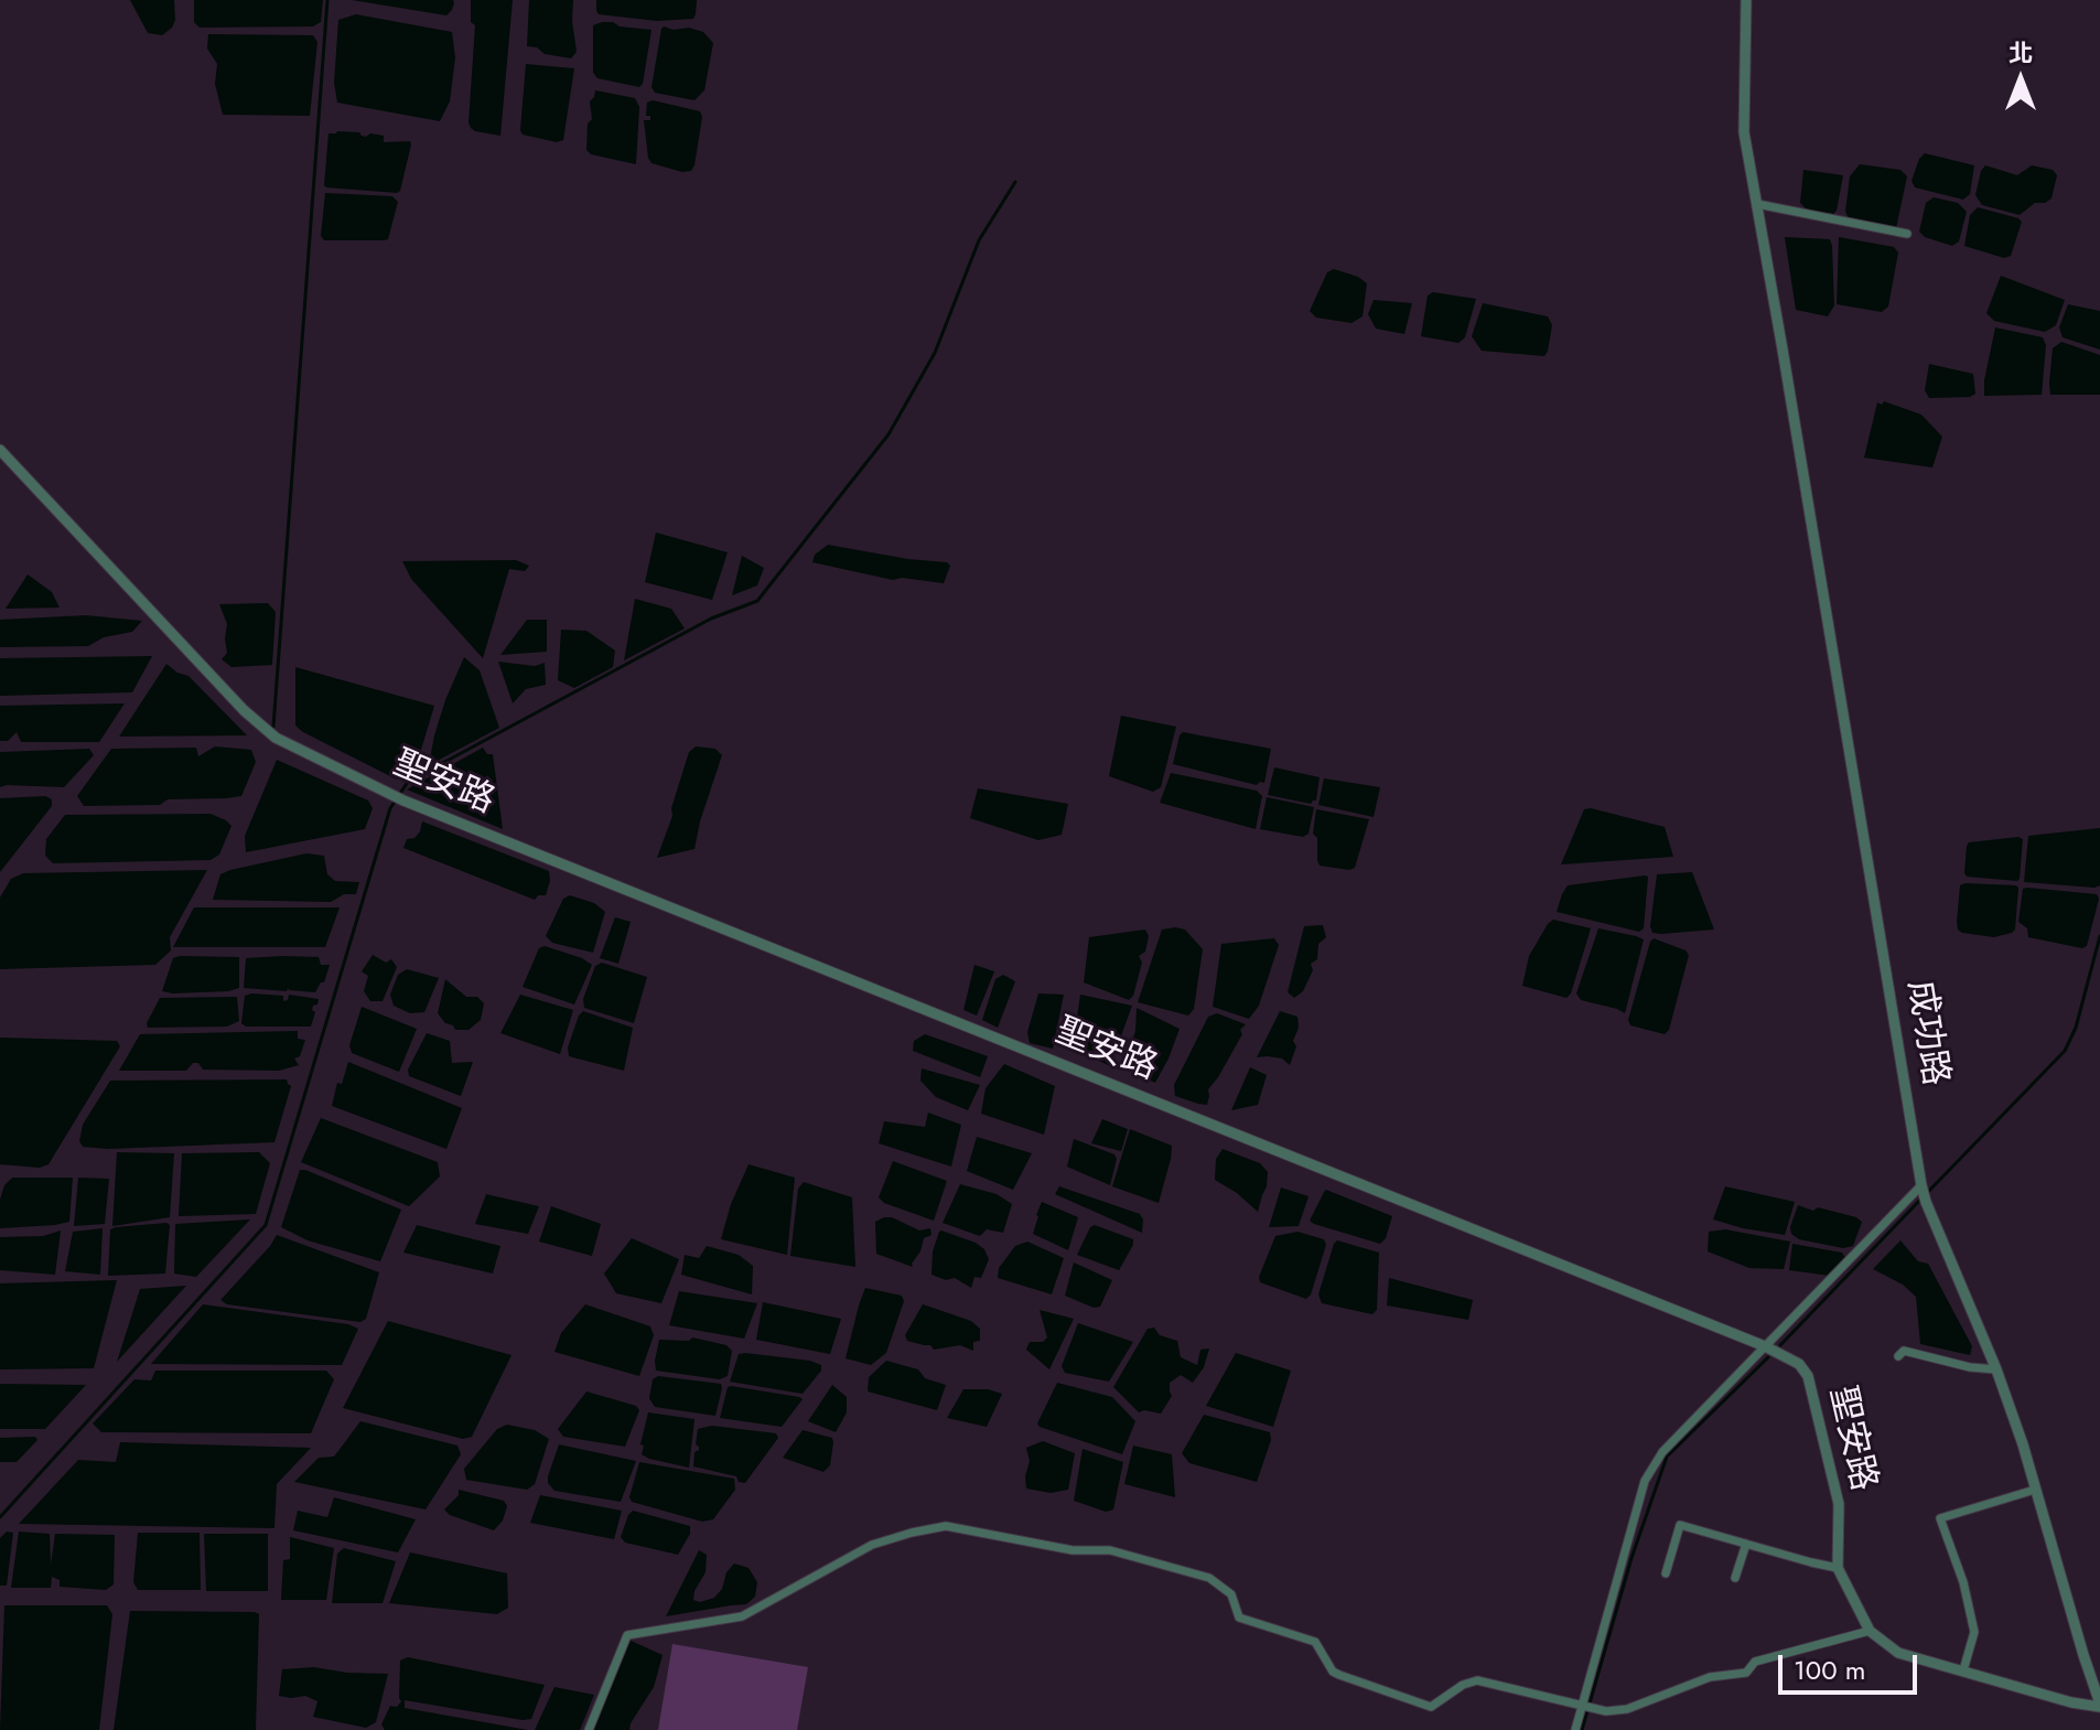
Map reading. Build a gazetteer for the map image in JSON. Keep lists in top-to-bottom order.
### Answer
{
  "streets": {
    "street": ["聖安路", "成功路"]
  },
  "crossings": [
    ["聖安路", "成功路"]
  ],
  "scale_bar": "100 m",
  "north": "top"
}
